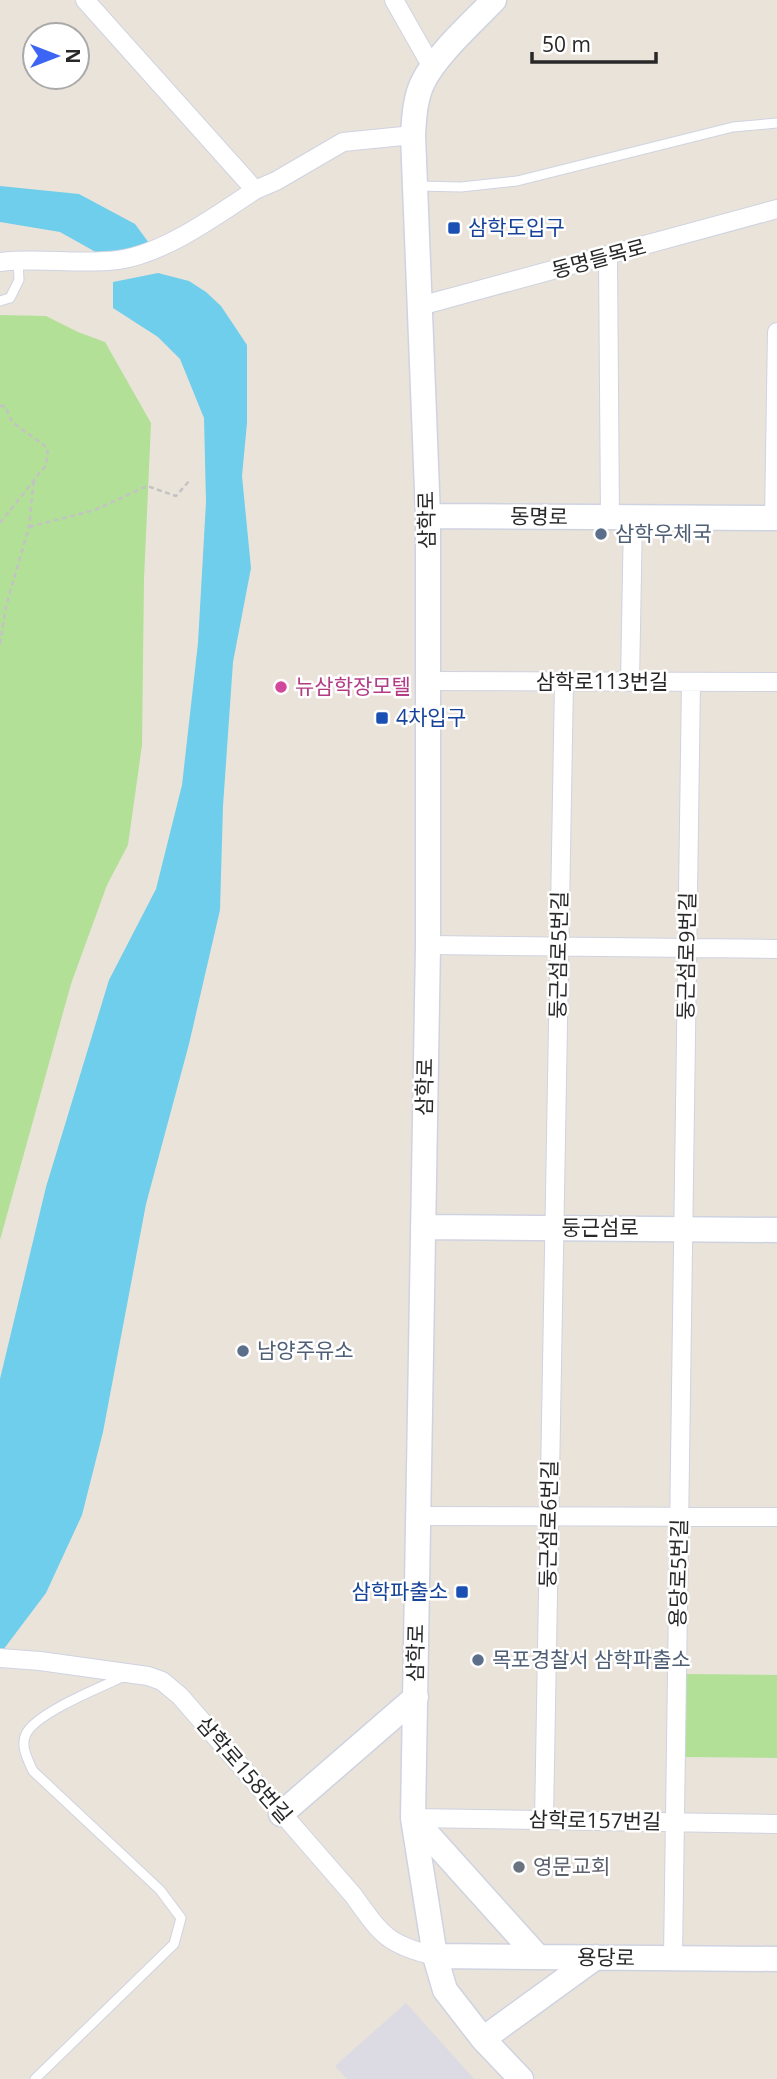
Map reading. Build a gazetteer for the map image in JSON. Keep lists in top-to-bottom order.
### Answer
{
  "streets": {
    "street": [
      "동명들목로",
      "동명로",
      "삼학로",
      "삼학로113번길",
      "둥근섬로5번길",
      "둥근섬로9번길",
      "둥근섬로",
      "둥근섬로6번길",
      "용당로5번길",
      "삼학로158번길",
      "삼학로157번길",
      "용당로"
    ]
  },
  "crossings": [
    ["동명들목로", "삼학로"],
    ["동명로", "삼학로"],
    ["삼학로", "삼학로113번길"],
    ["삼학로", "둥근섬로"],
    ["삼학로", "삼학로158번길"],
    ["삼학로", "삼학로157번길"],
    ["삼학로", "용당로"],
    ["삼학로113번길", "둥근섬로5번길"],
    ["삼학로113번길", "둥근섬로9번길"],
    ["둥근섬로5번길", "둥근섬로"],
    ["둥근섬로5번길", "둥근섬로6번길"],
    ["둥근섬로9번길", "둥근섬로"],
    ["둥근섬로9번길", "용당로5번길"],
    ["둥근섬로", "둥근섬로6번길"],
    ["둥근섬로", "용당로5번길"],
    ["둥근섬로6번길", "삼학로157번길"],
    ["용당로5번길", "삼학로157번길"],
    ["용당로5번길", "용당로"],
    ["삼학로158번길", "용당로"]
  ],
  "places": {
    "transit": ["삼학도입구", "4차입구", "삼학파출소"],
    "other": [
      "삼학우체국",
      "뉴삼학장모텔",
      "남양주유소",
      "목포경찰서 삼학파출소",
      "영문교회"
    ]
  },
  "scale_bar": "50 m",
  "north": "right"
}
